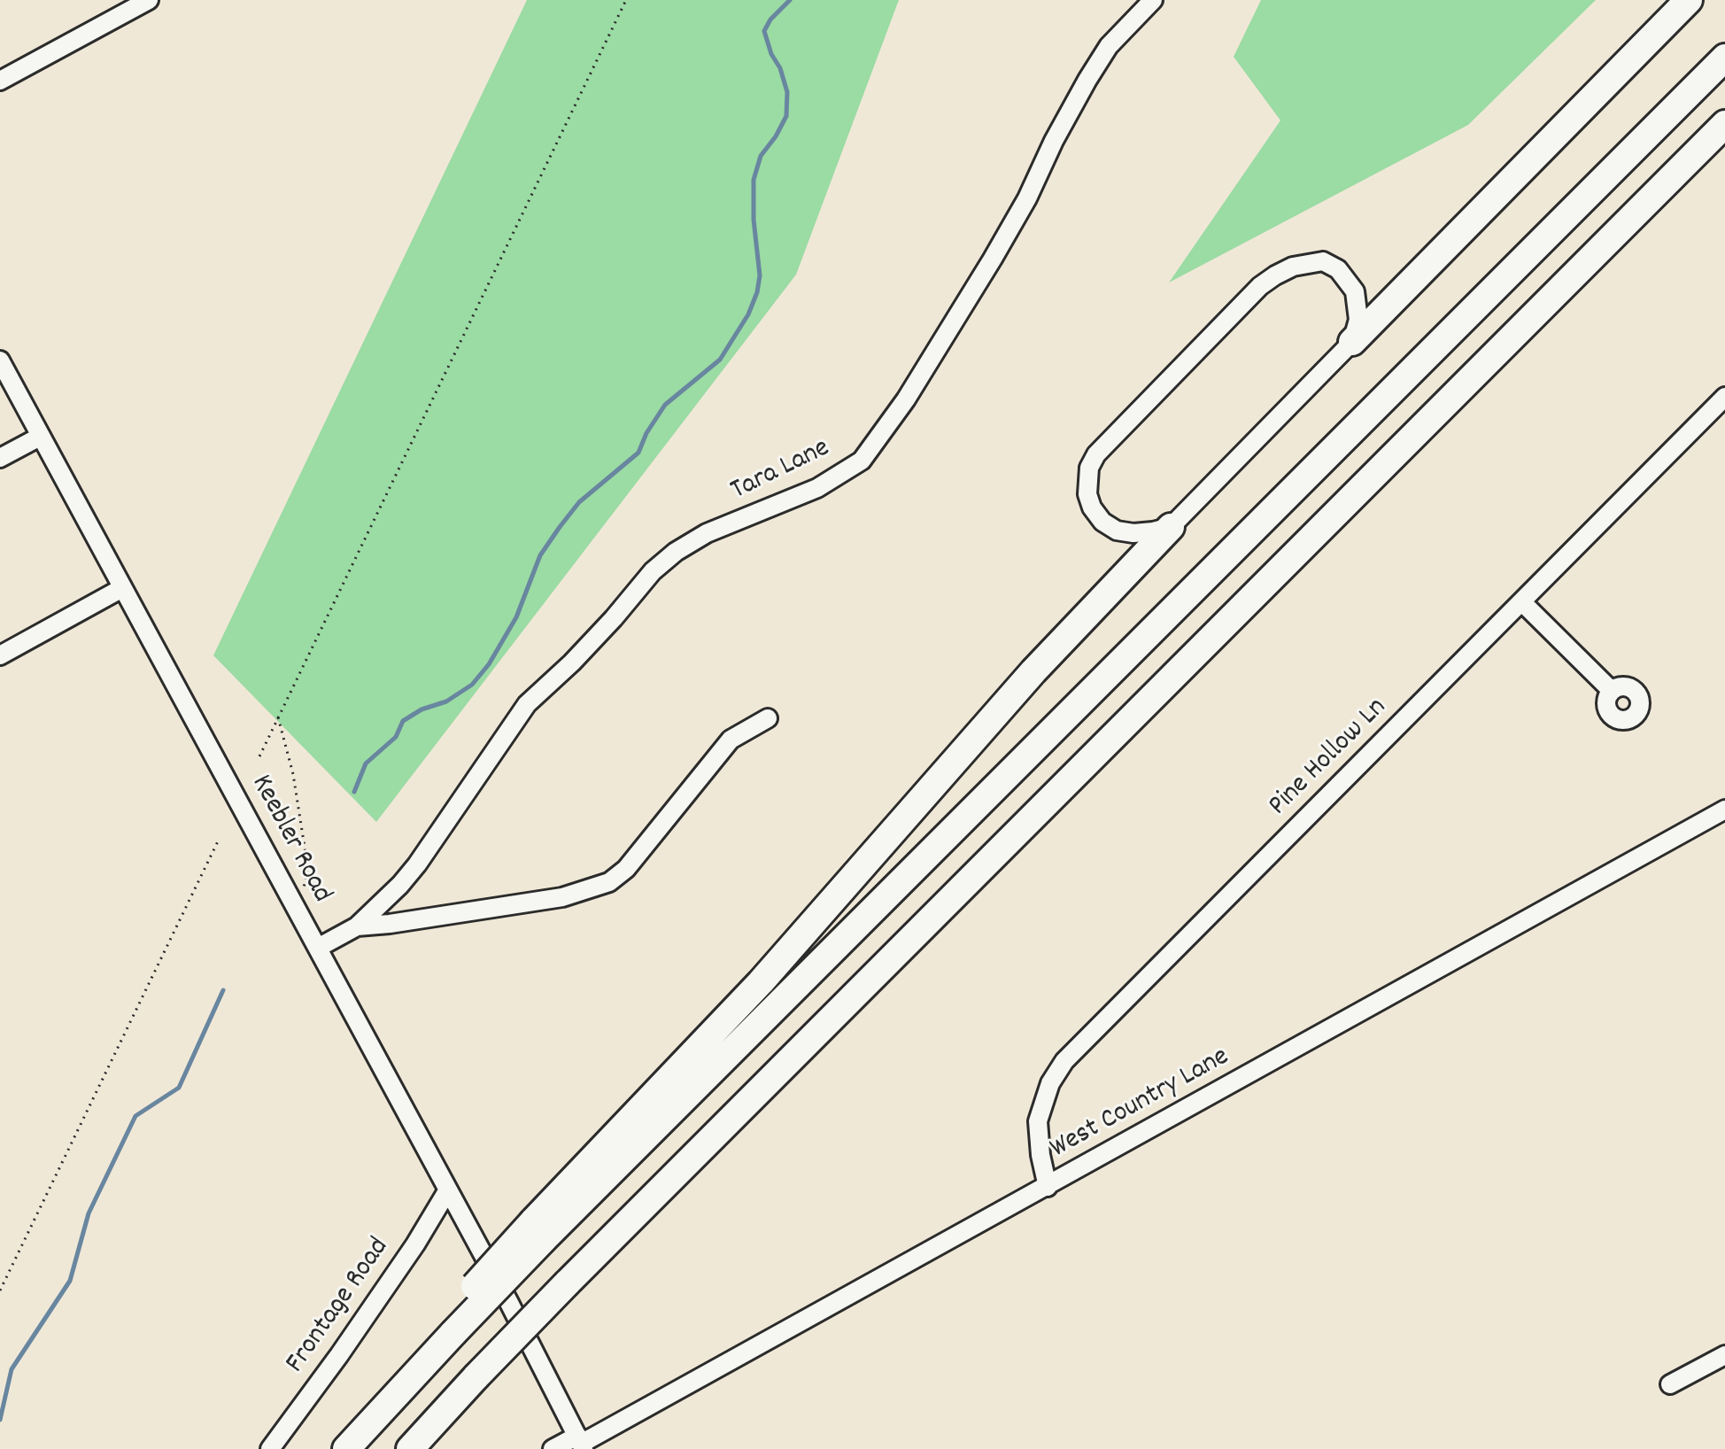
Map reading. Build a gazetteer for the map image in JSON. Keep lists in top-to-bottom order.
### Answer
{
  "streets": {
    "street": [
      "Tara Lane",
      "Pine Hollow Ln",
      "Keebler Road",
      "West Country Lane",
      "Frontage Road"
    ]
  },
  "crossings": [
    ["Tara Lane", "Keebler Road"],
    ["Pine Hollow Ln", "West Country Lane"],
    ["Keebler Road", "West Country Lane"],
    ["Keebler Road", "Frontage Road"]
  ]
}
